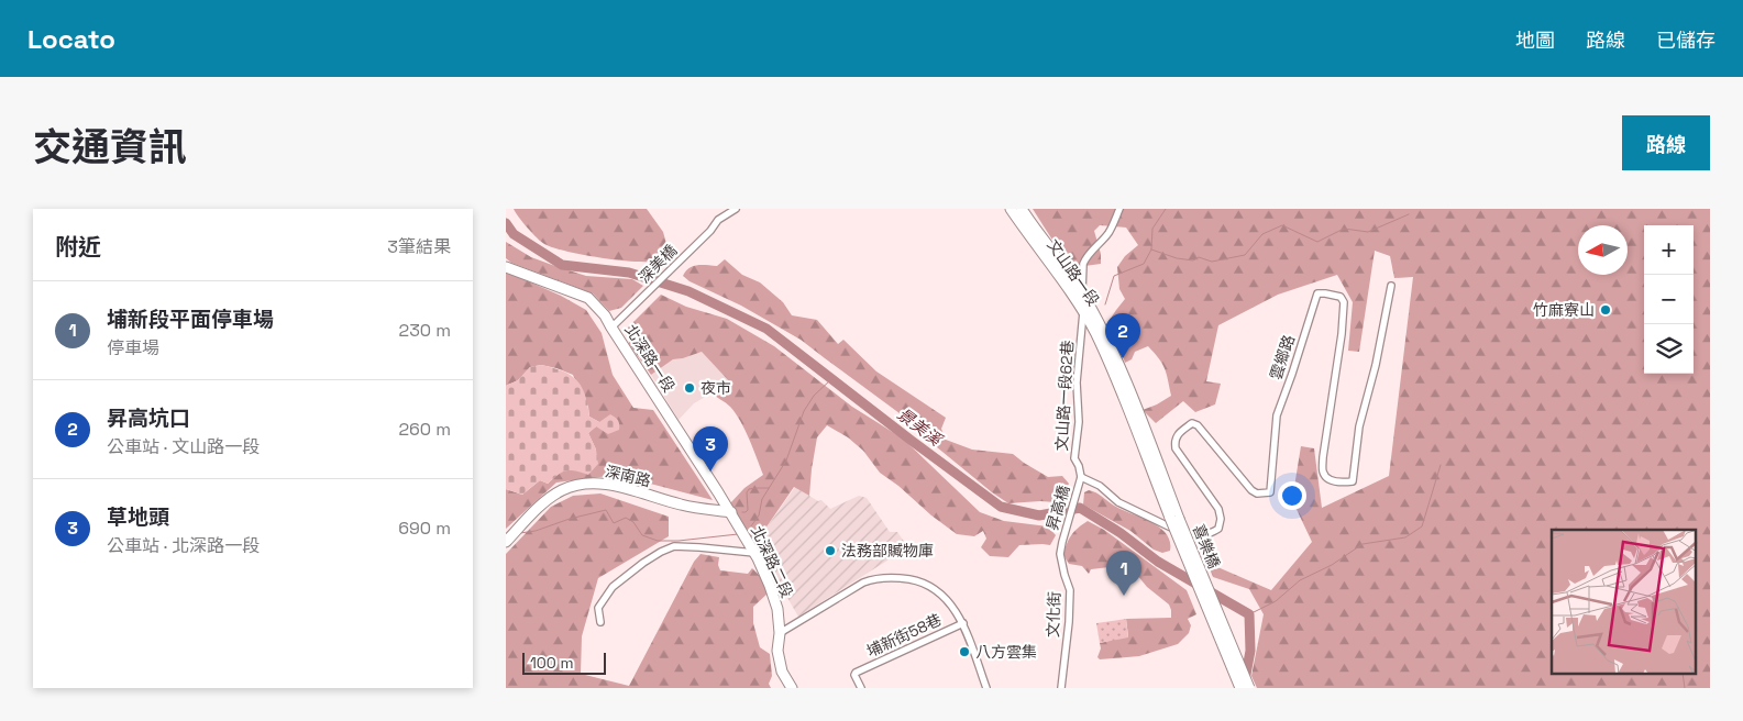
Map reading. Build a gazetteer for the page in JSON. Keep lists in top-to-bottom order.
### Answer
{
  "streets": {
    "main road": [
      "文山路一段",
      "北深路一段",
      "深南路",
      "喜樂橋",
      "北深路二段"
    ],
    "street": [
      "深美橋",
      "雲鄉路",
      "文山路一段62巷",
      "昇高橋",
      "文化街",
      "埔新街58巷"
    ]
  },
  "crossings": [
    ["深美橋", "北深路一段"],
    ["文山路一段", "文山路一段62巷"],
    ["文山路一段", "喜樂橋"],
    ["雲鄉路", "文山路一段62巷"],
    ["雲鄉路", "昇高橋"],
    ["北深路一段", "深南路"],
    ["北深路一段", "北深路二段"],
    ["文山路一段62巷", "昇高橋"],
    ["深南路", "北深路二段"],
    ["昇高橋", "文化街"]
  ],
  "water": ["景美溪"],
  "places": [
    "竹麻寮山",
    "夜市",
    "法務部贓物庫",
    "八方雲集"
  ],
  "scale_bar": "100 m",
  "north": "left",
  "page": {
    "header": "Locato",
    "nav": ["地圖", "路線", "已儲存"],
    "title": "交通資訊",
    "buttons": "路線",
    "heading": ["附近", "3筆結果"],
    "map_buttons": ["+", "−"],
    "list": [
      {
        "mark": "1",
        "name": "埔新段平面停車場",
        "note": "停車場",
        "value": "230 m"
      },
      {
        "mark": "2",
        "name": "昇高坑口",
        "note": "公車站 · 文山路一段",
        "value": "260 m"
      },
      {
        "mark": "3",
        "name": "草地頭",
        "note": "公車站 · 北深路一段",
        "value": "690 m"
      }
    ],
    "pins": ["2", "3", "1"],
    "scale": "100 m"
  }
}
